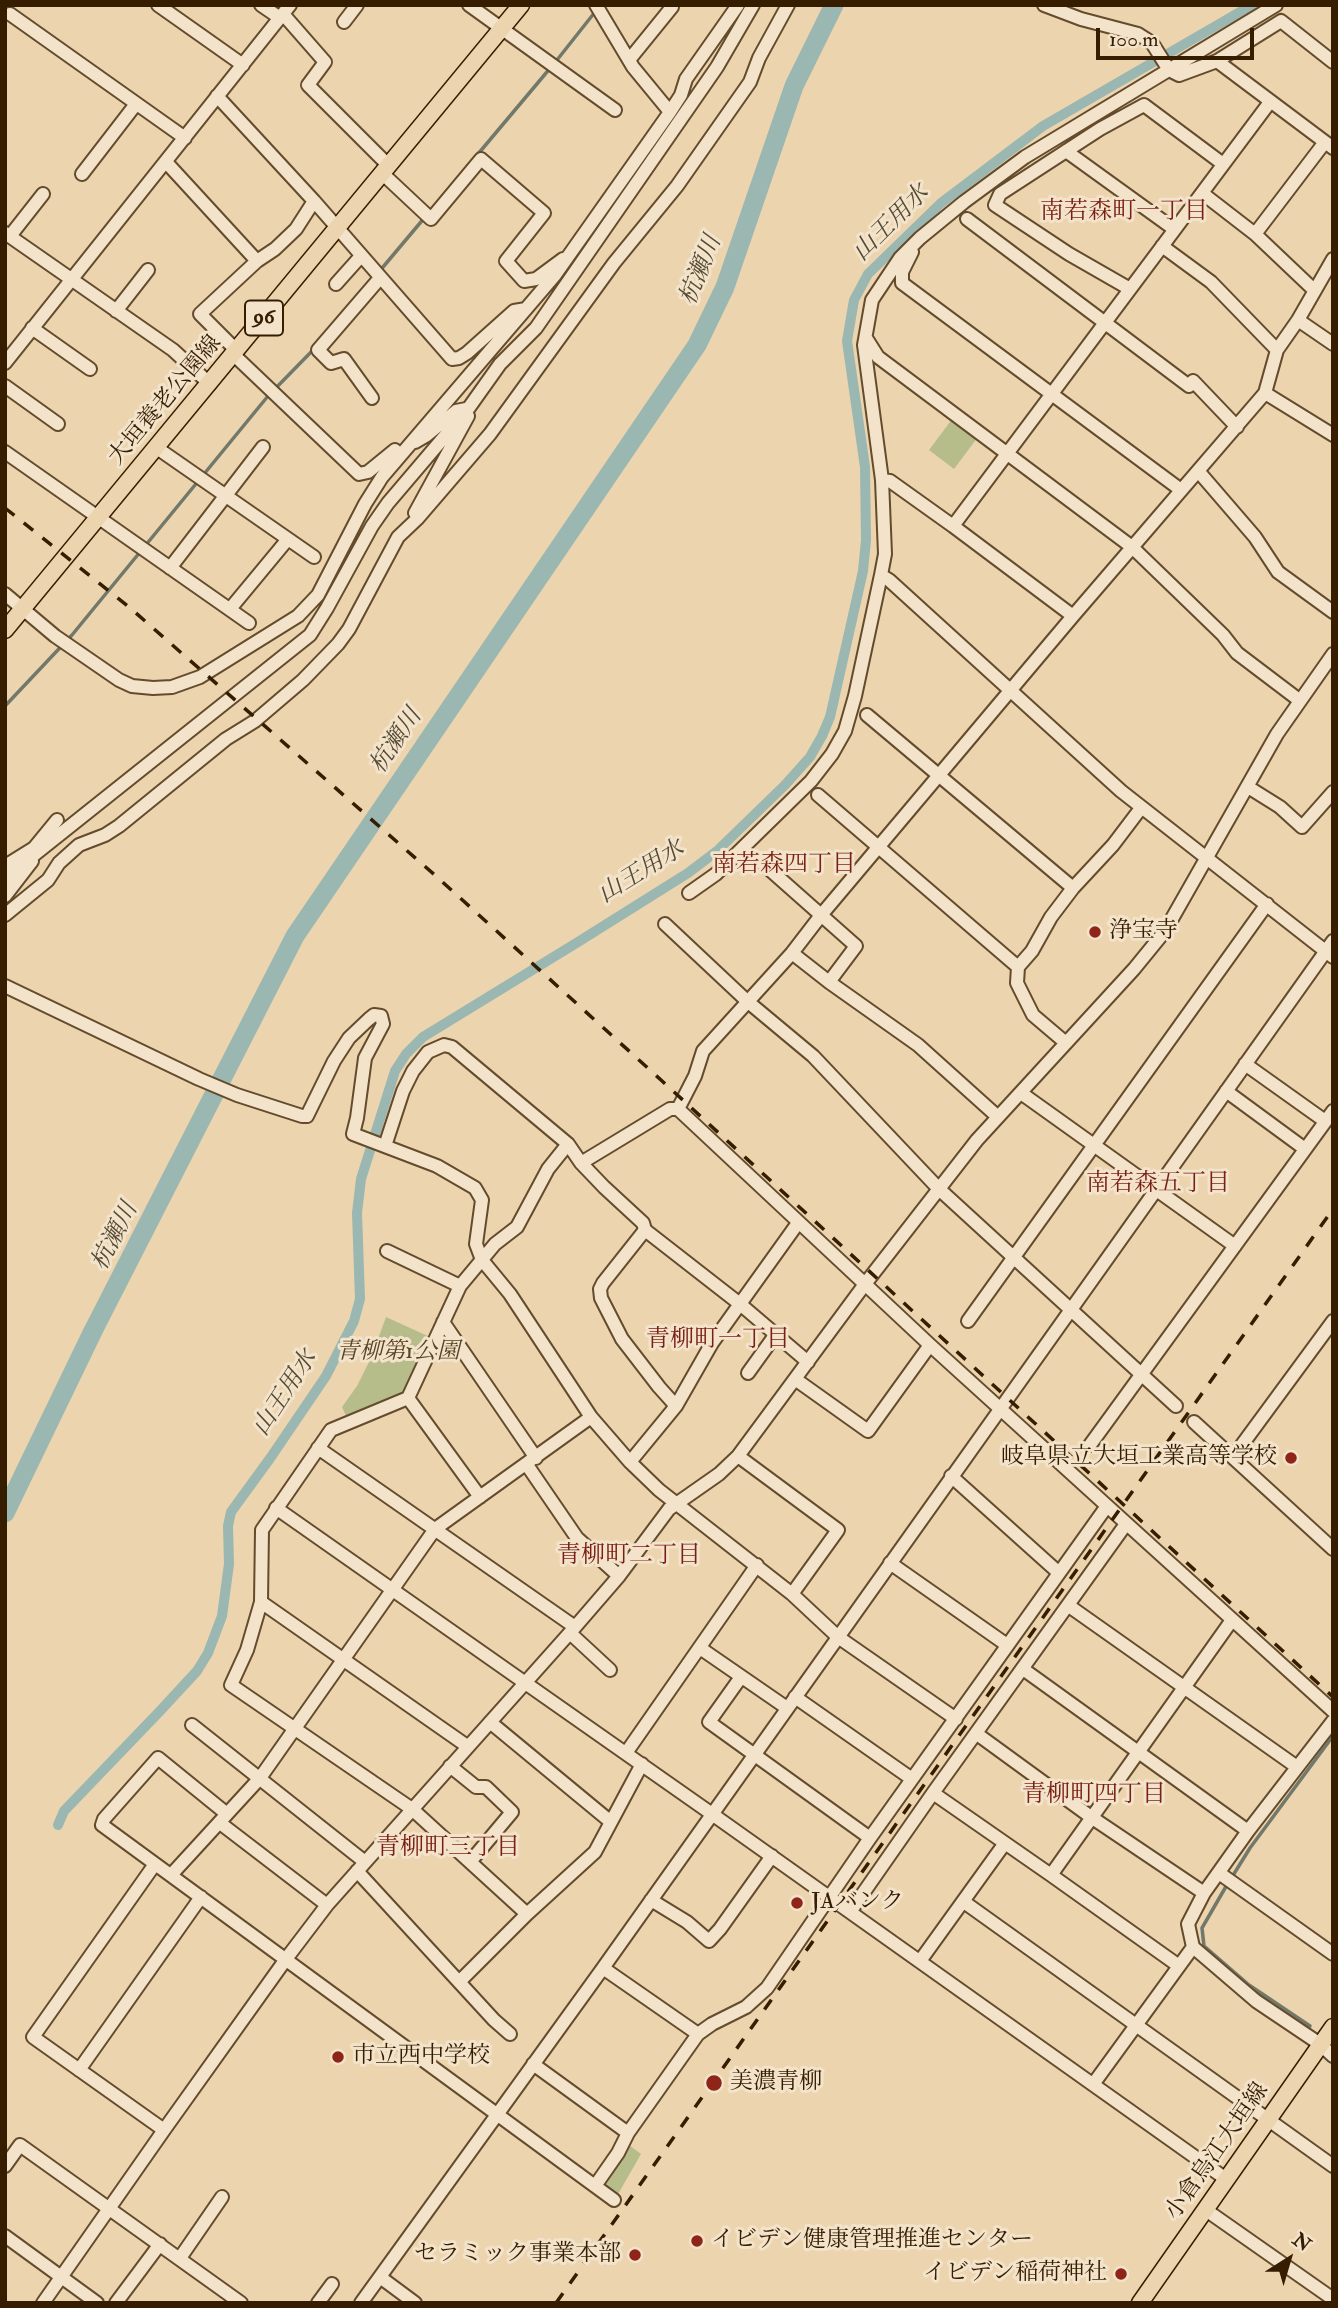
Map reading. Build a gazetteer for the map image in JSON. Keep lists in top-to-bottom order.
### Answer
{
  "streets": {
    "main road": ["96", "大垣養老公園線", "小倉烏江大垣線"]
  },
  "districts": [
    "南若森町一丁目",
    "南若森四丁目",
    "南若森五丁目",
    "青柳町一丁目",
    "青柳町二丁目",
    "青柳町四丁目",
    "青柳町三丁目"
  ],
  "water": ["山王用水", "杭瀬川"],
  "parks": ["青柳第1公園"],
  "places": [
    "浄宝寺",
    "岐阜県立大垣工業高等学校",
    "JAバンク",
    "市立西中学校",
    "美濃青柳",
    "イビデン健康管理推進センター",
    "セラミック事業本部",
    "イビデン稲荷神社"
  ],
  "scale_bar": "100 m",
  "north": "top right"
}
